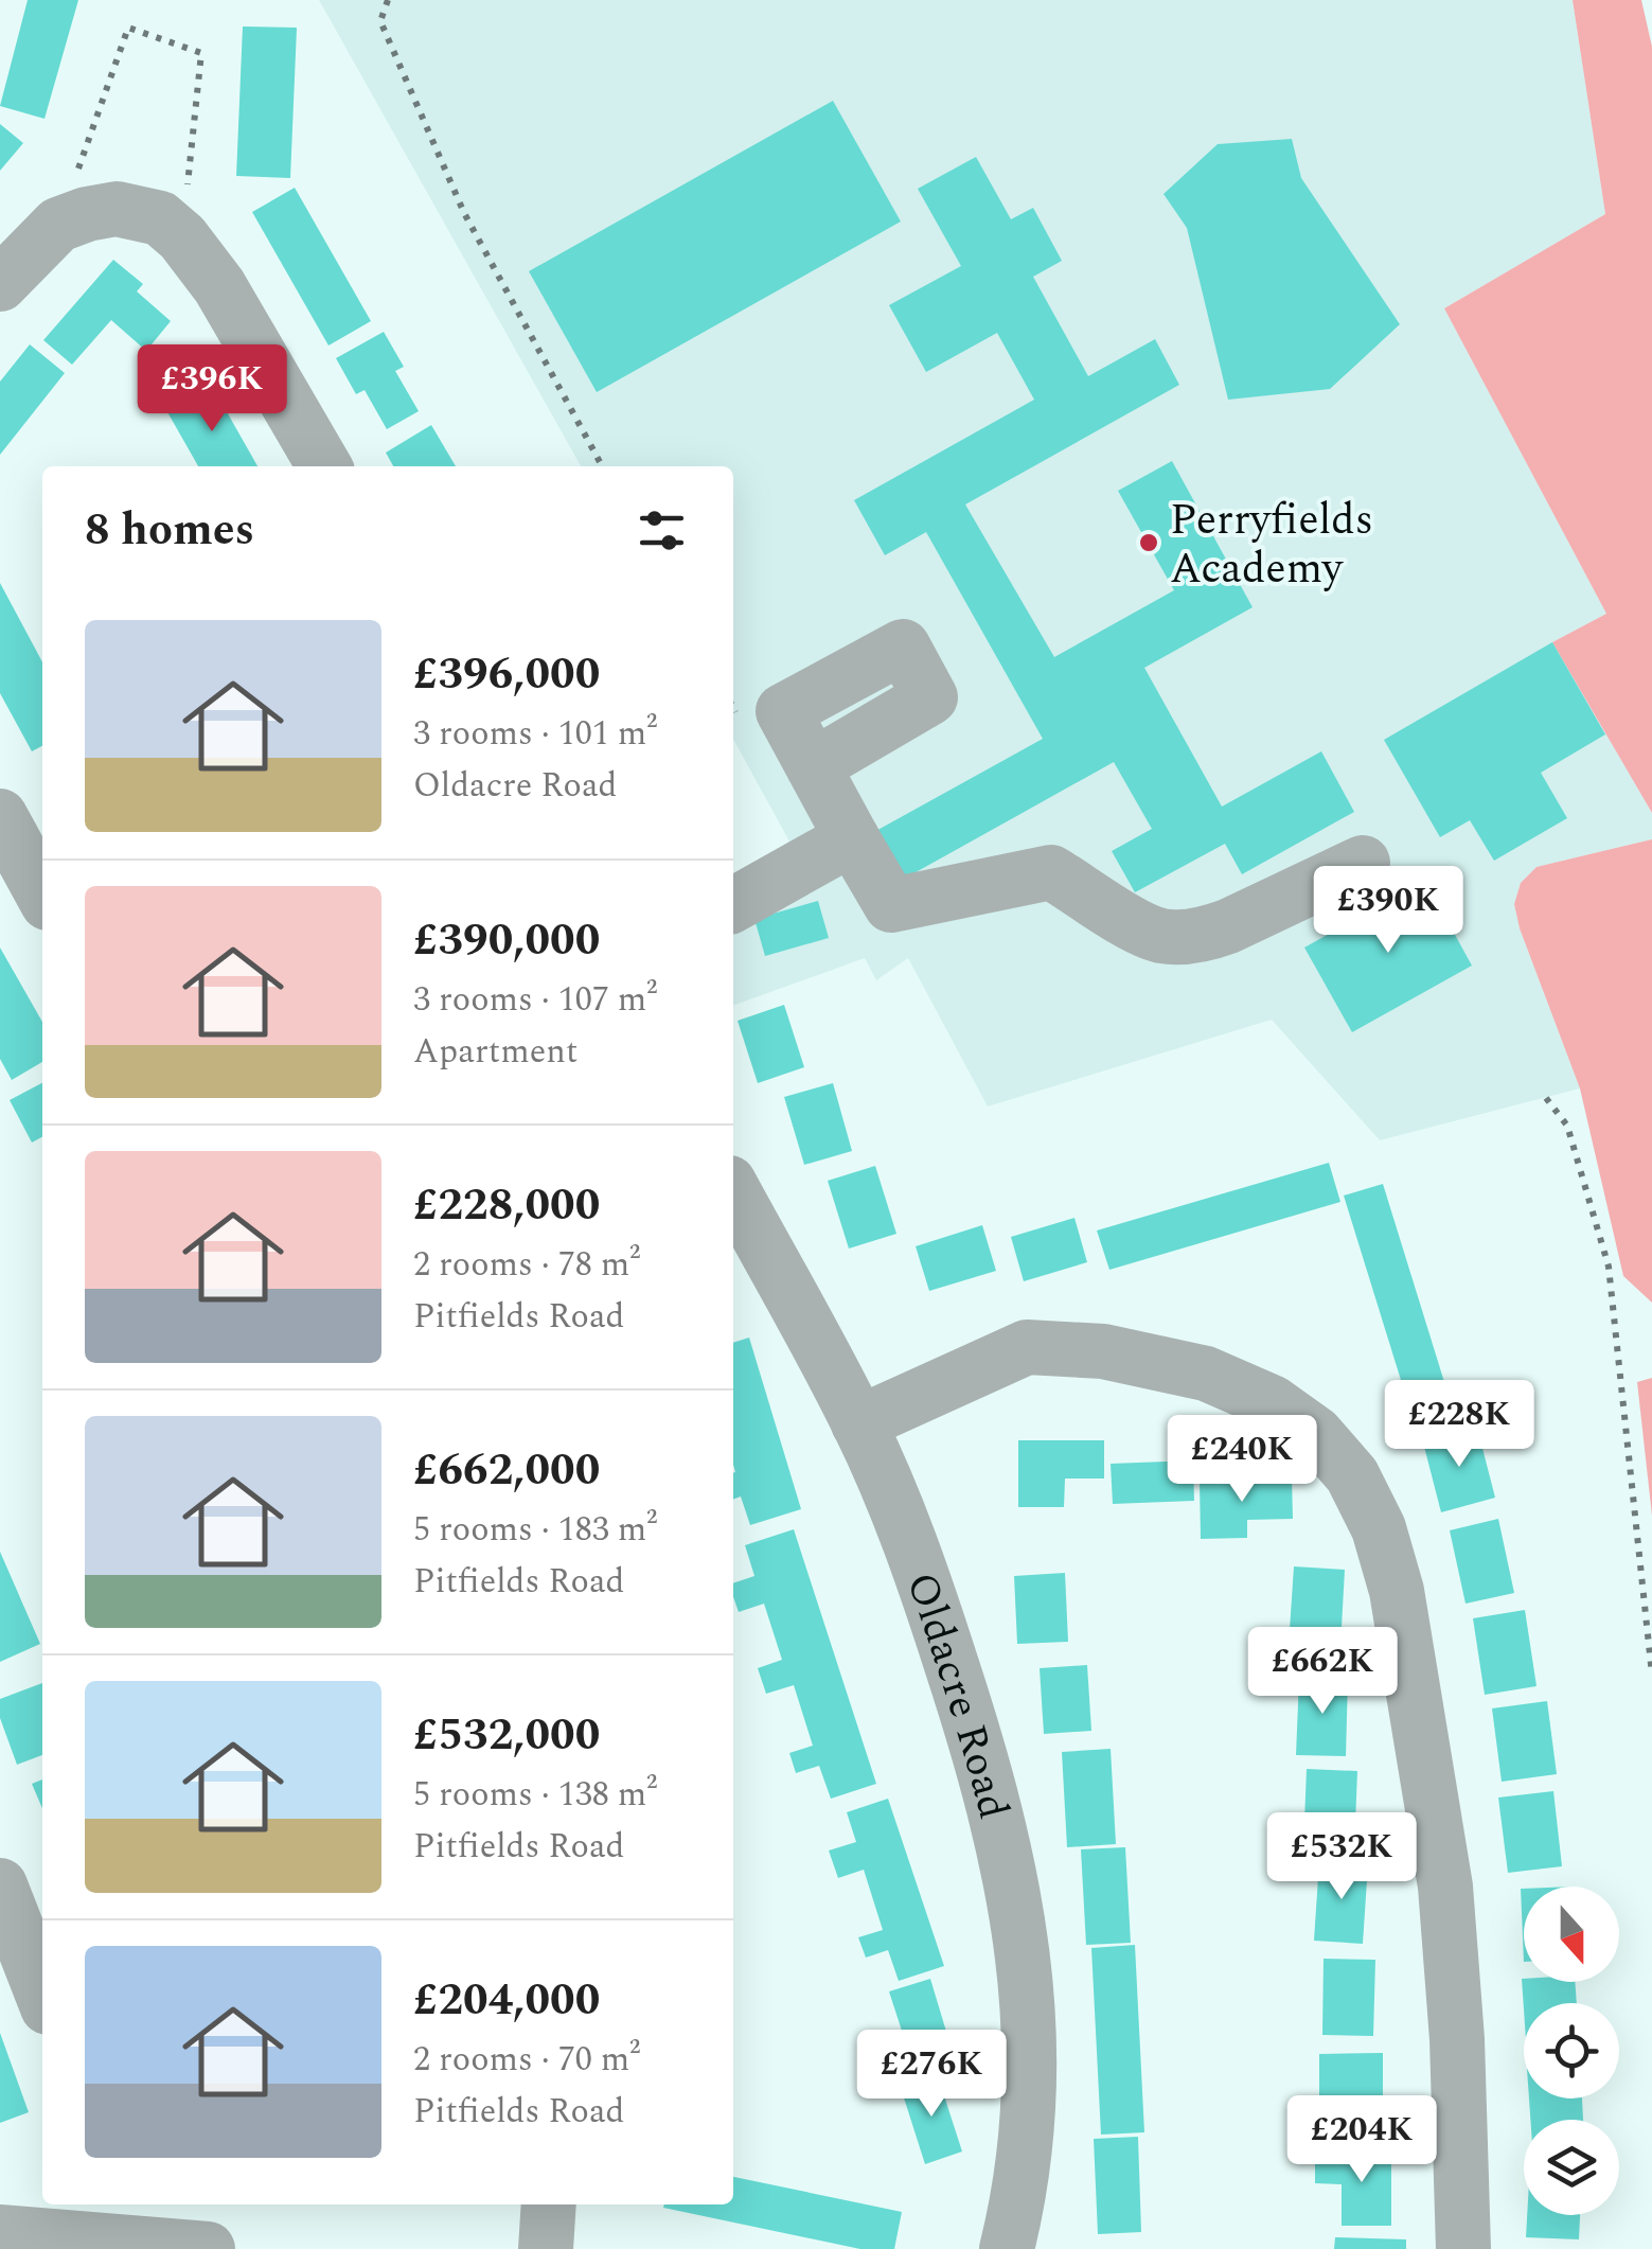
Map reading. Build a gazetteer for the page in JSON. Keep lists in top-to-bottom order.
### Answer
{
  "streets": {
    "street": ["Oldacre Road"]
  },
  "places": ["Perryfields Academy"],
  "north": "bottom",
  "page": {
    "price": [
      "£396K",
      "£390K",
      "£228K",
      "£240K",
      "£662K",
      "£532K",
      "£276K",
      "£204K"
    ],
    "heading": "8 homes",
    "list": [
      {
        "name": "£396,000",
        "note": "3 rooms · 101 m² · Oldacre Road"
      },
      {
        "name": "£390,000",
        "note": "3 rooms · 107 m² · Apartment"
      },
      {
        "name": "£228,000",
        "note": "2 rooms · 78 m² · Pitfields Road"
      },
      {
        "name": "£662,000",
        "note": "5 rooms · 183 m² · Pitfields Road"
      },
      {
        "name": "£532,000",
        "note": "5 rooms · 138 m² · Pitfields Road"
      },
      {
        "name": "£204,000",
        "note": "2 rooms · 70 m² · Pitfields Road"
      }
    ]
  }
}
